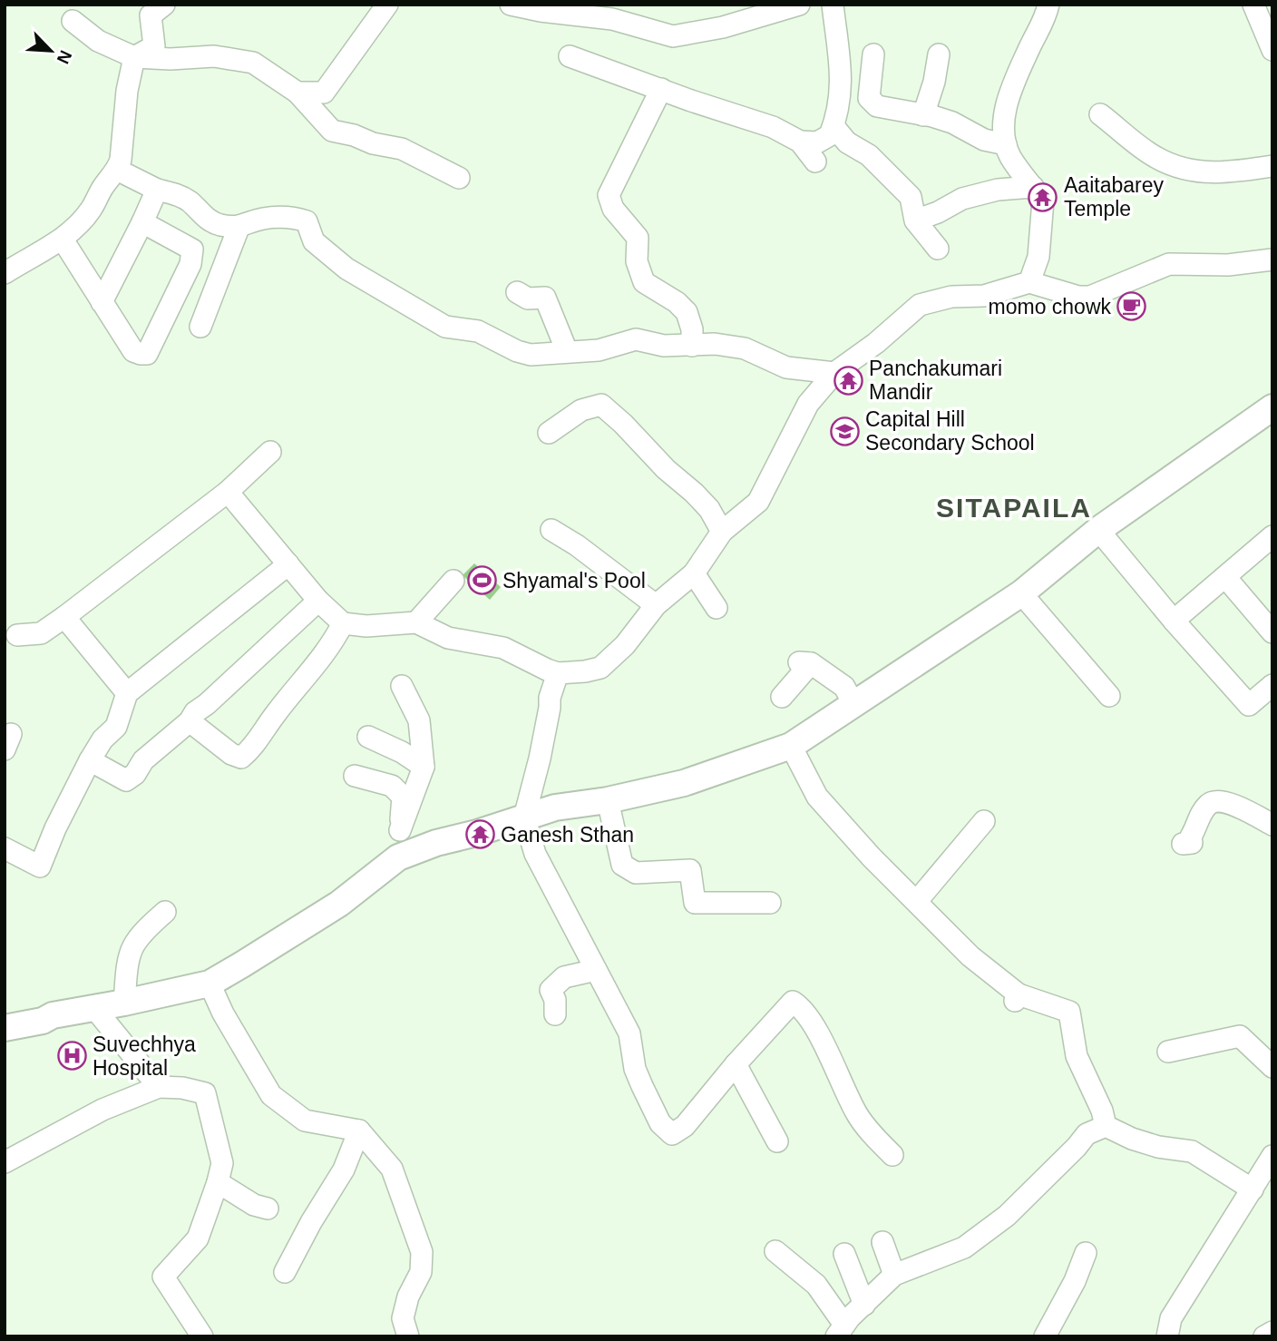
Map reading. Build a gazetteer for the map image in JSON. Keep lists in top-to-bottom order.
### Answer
{
  "districts": ["SITAPAILA"],
  "places": {
    "temple": ["Aaitabarey Temple", "Panchakumari Mandir", "Ganesh Sthan"],
    "cafe": ["momo chowk"],
    "school or university": ["Capital Hill Secondary School"],
    "sports": ["Shyamal's Pool"],
    "hospital": ["Suvechhya Hospital"]
  },
  "north": "bottom right"
}
